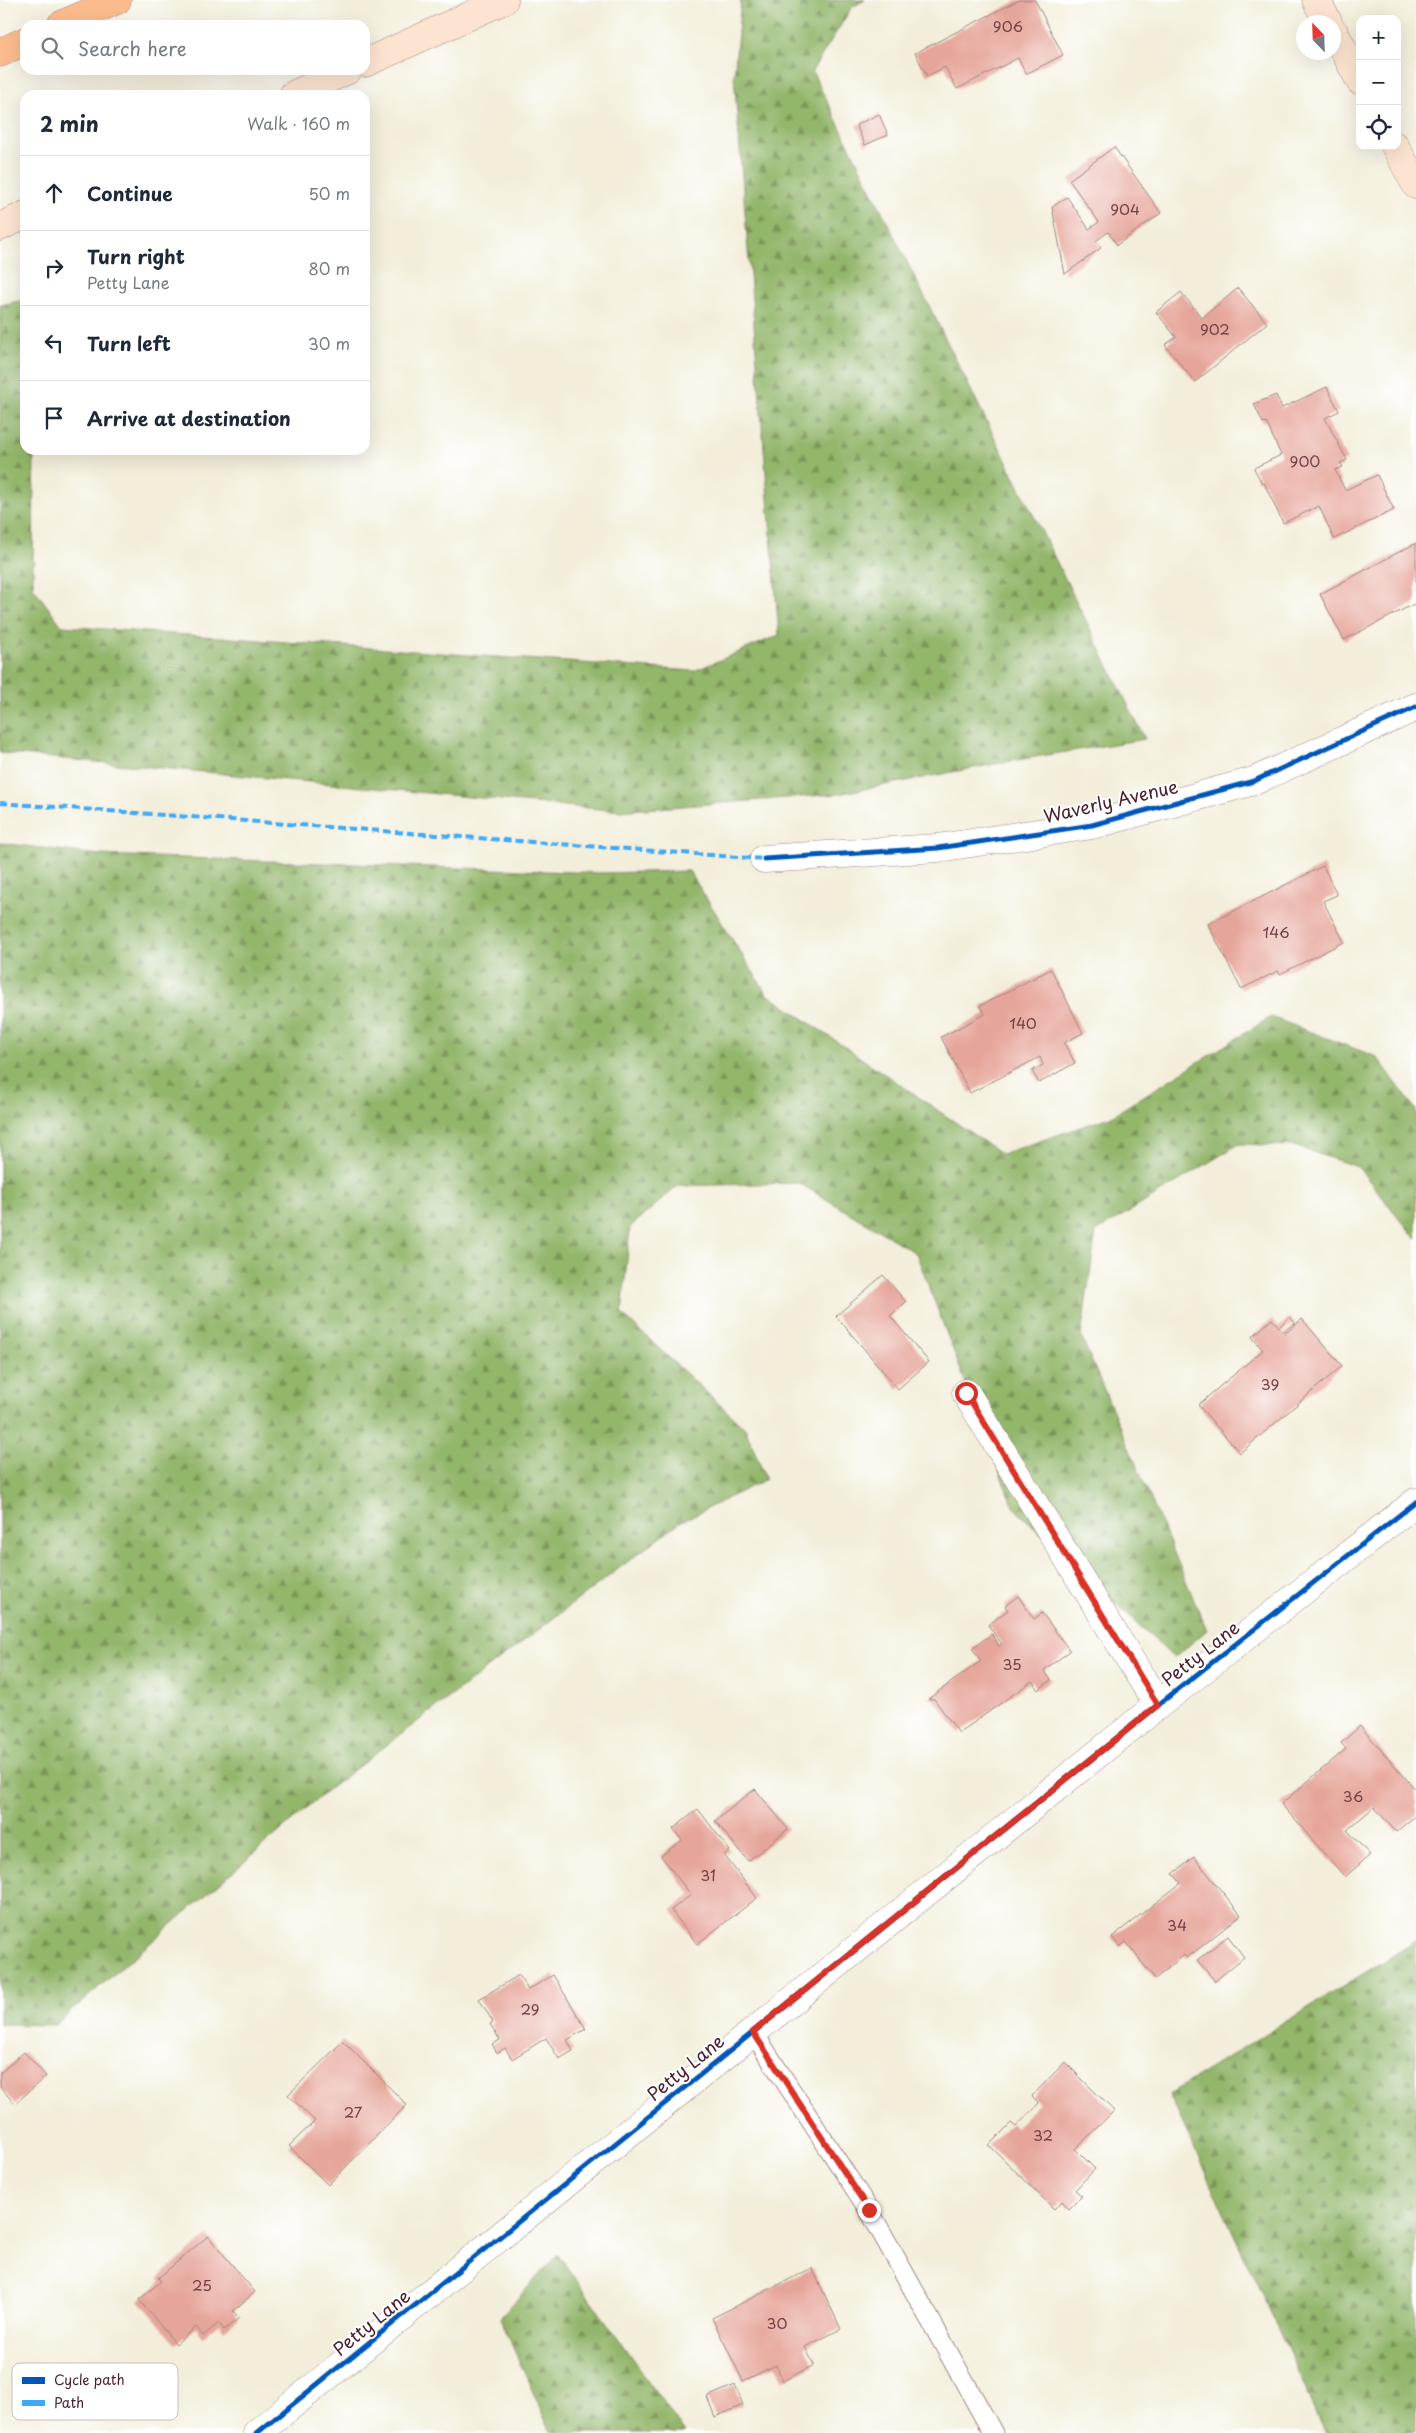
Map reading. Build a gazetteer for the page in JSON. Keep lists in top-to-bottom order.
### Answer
{
  "streets": {
    "street": ["Waverly Avenue", "Petty Lane"]
  },
  "house_numbers": [
    "906",
    "904",
    "902",
    "900",
    "146",
    "140",
    "39",
    "35",
    "36",
    "31",
    "34",
    "29",
    "27",
    "32",
    "25",
    "30"
  ],
  "legend": ["Cycle path", "Path"],
  "north": "top left",
  "page": {
    "map_buttons": ["+", "−"],
    "search": "Search here",
    "heading": ["2 min", "Walk · 160 m"],
    "list": [
      ["Continue", "50 m"],
      ["Turn right", "Petty Lane", "80 m"],
      ["Turn left", "30 m"],
      "Arrive at destination"
    ]
  }
}
